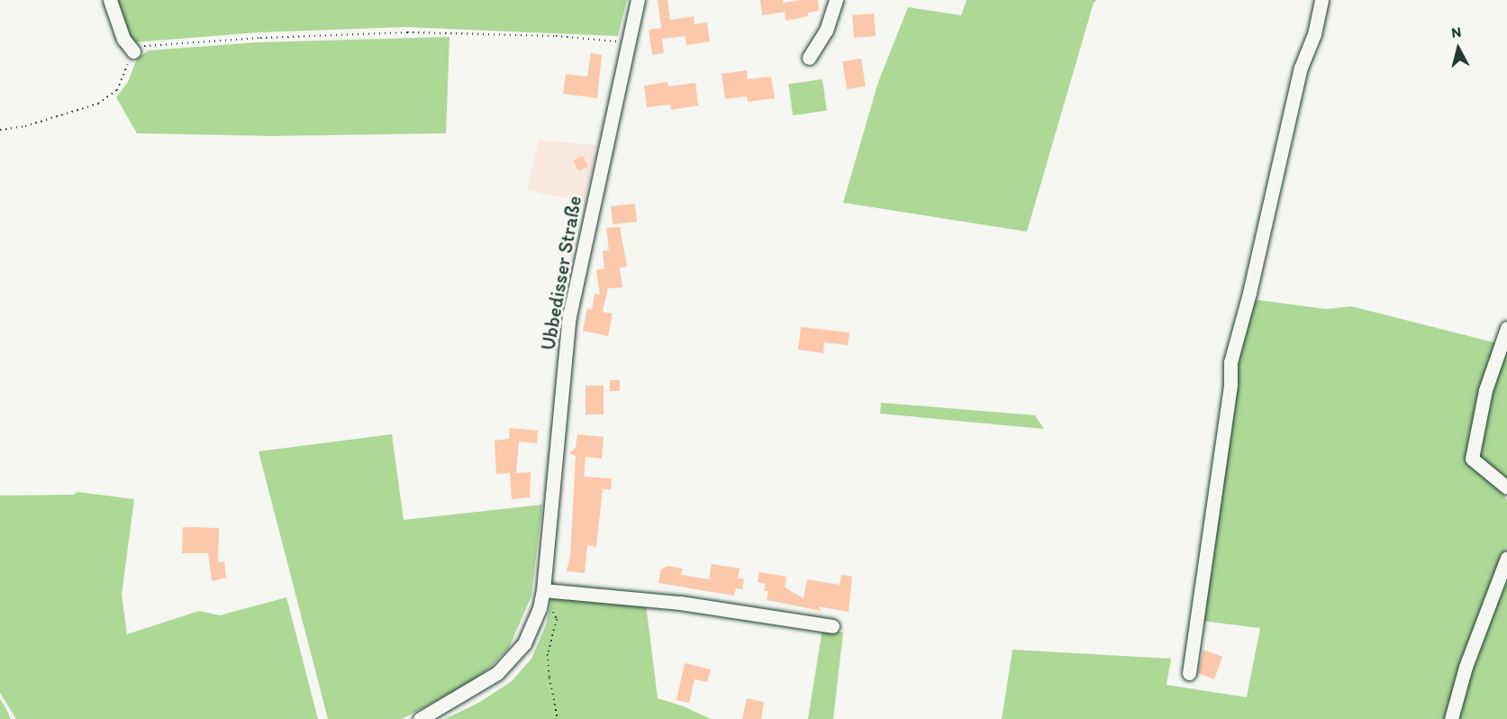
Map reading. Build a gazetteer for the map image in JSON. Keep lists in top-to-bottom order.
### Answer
{
  "streets": {
    "street": ["Ubbedisser Straße"]
  },
  "north": "top"
}
